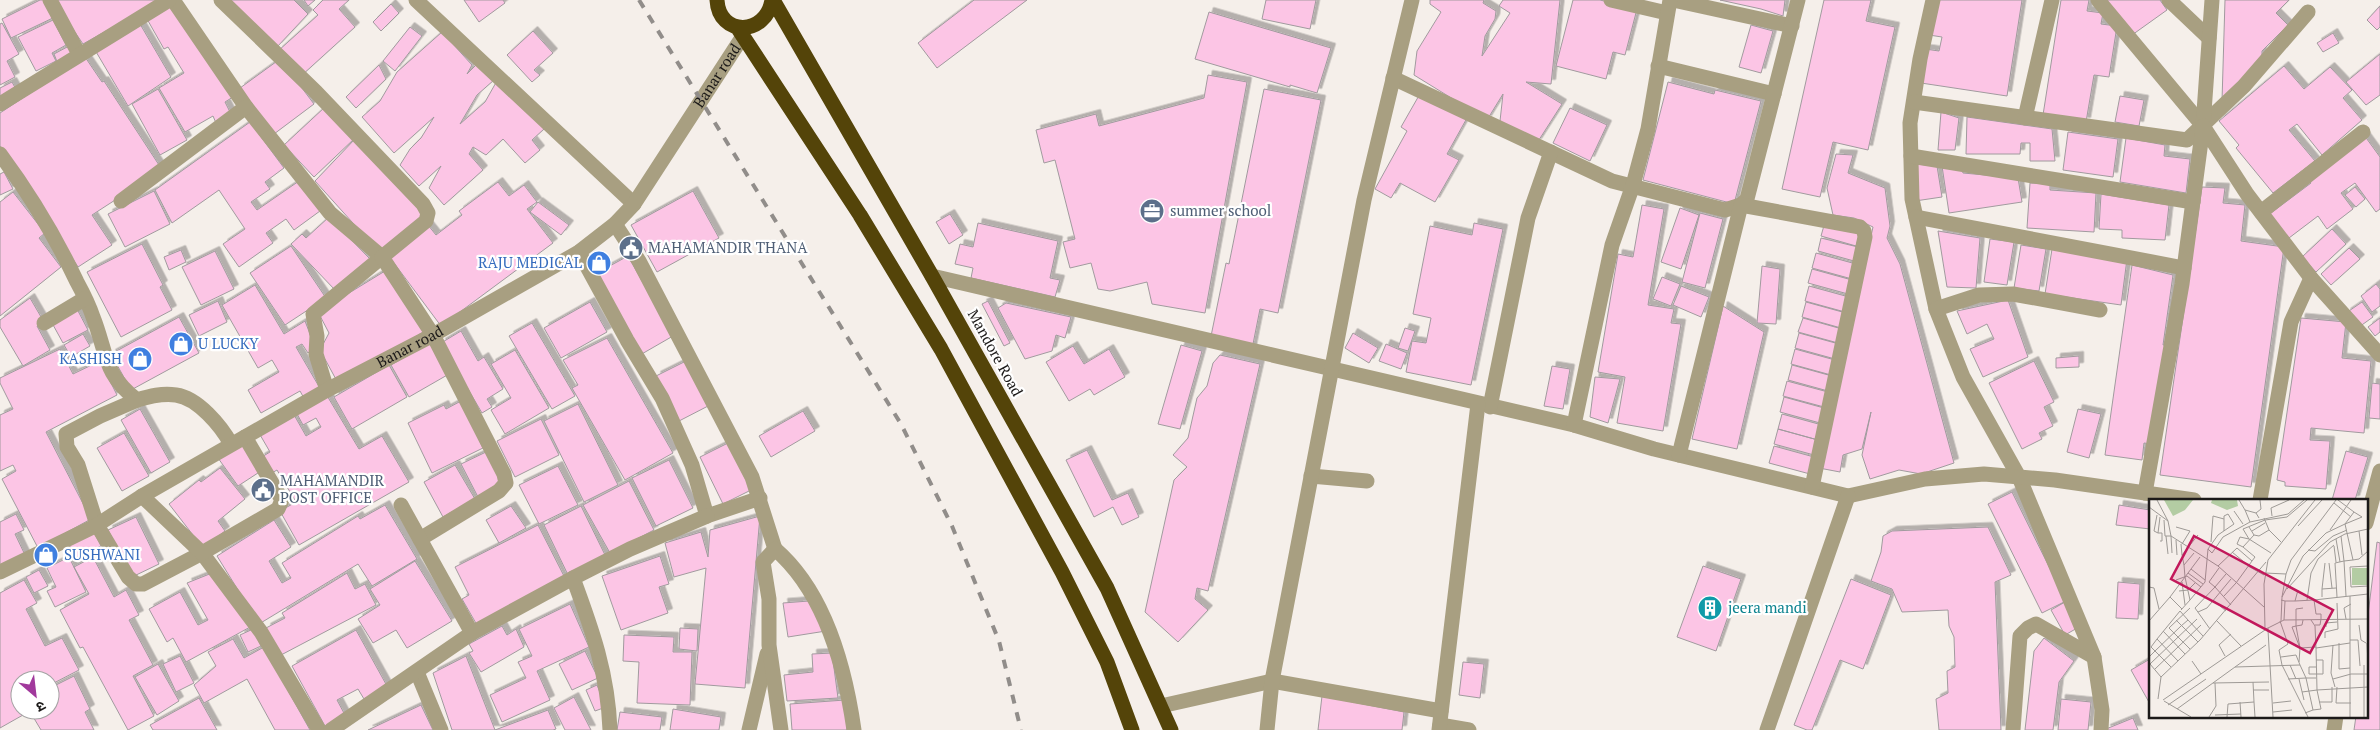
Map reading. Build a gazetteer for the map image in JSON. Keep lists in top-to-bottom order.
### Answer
{
  "streets": {
    "highway": ["Mandore Road"],
    "street": ["Banar road"]
  },
  "crossings": [
    ["Banar road", "Mandore Road"]
  ],
  "places": {
    "office": ["summer school"],
    "public building": ["MAHAMANDIR THANA", "MAHAMANDIR POST OFFICE"],
    "shop": [
      "RAJU MEDICAL",
      "U LUCKY",
      "KASHISH",
      "SUSHWANI"
    ],
    "building": ["jeera mandi"]
  },
  "north": "bottom right"
}
